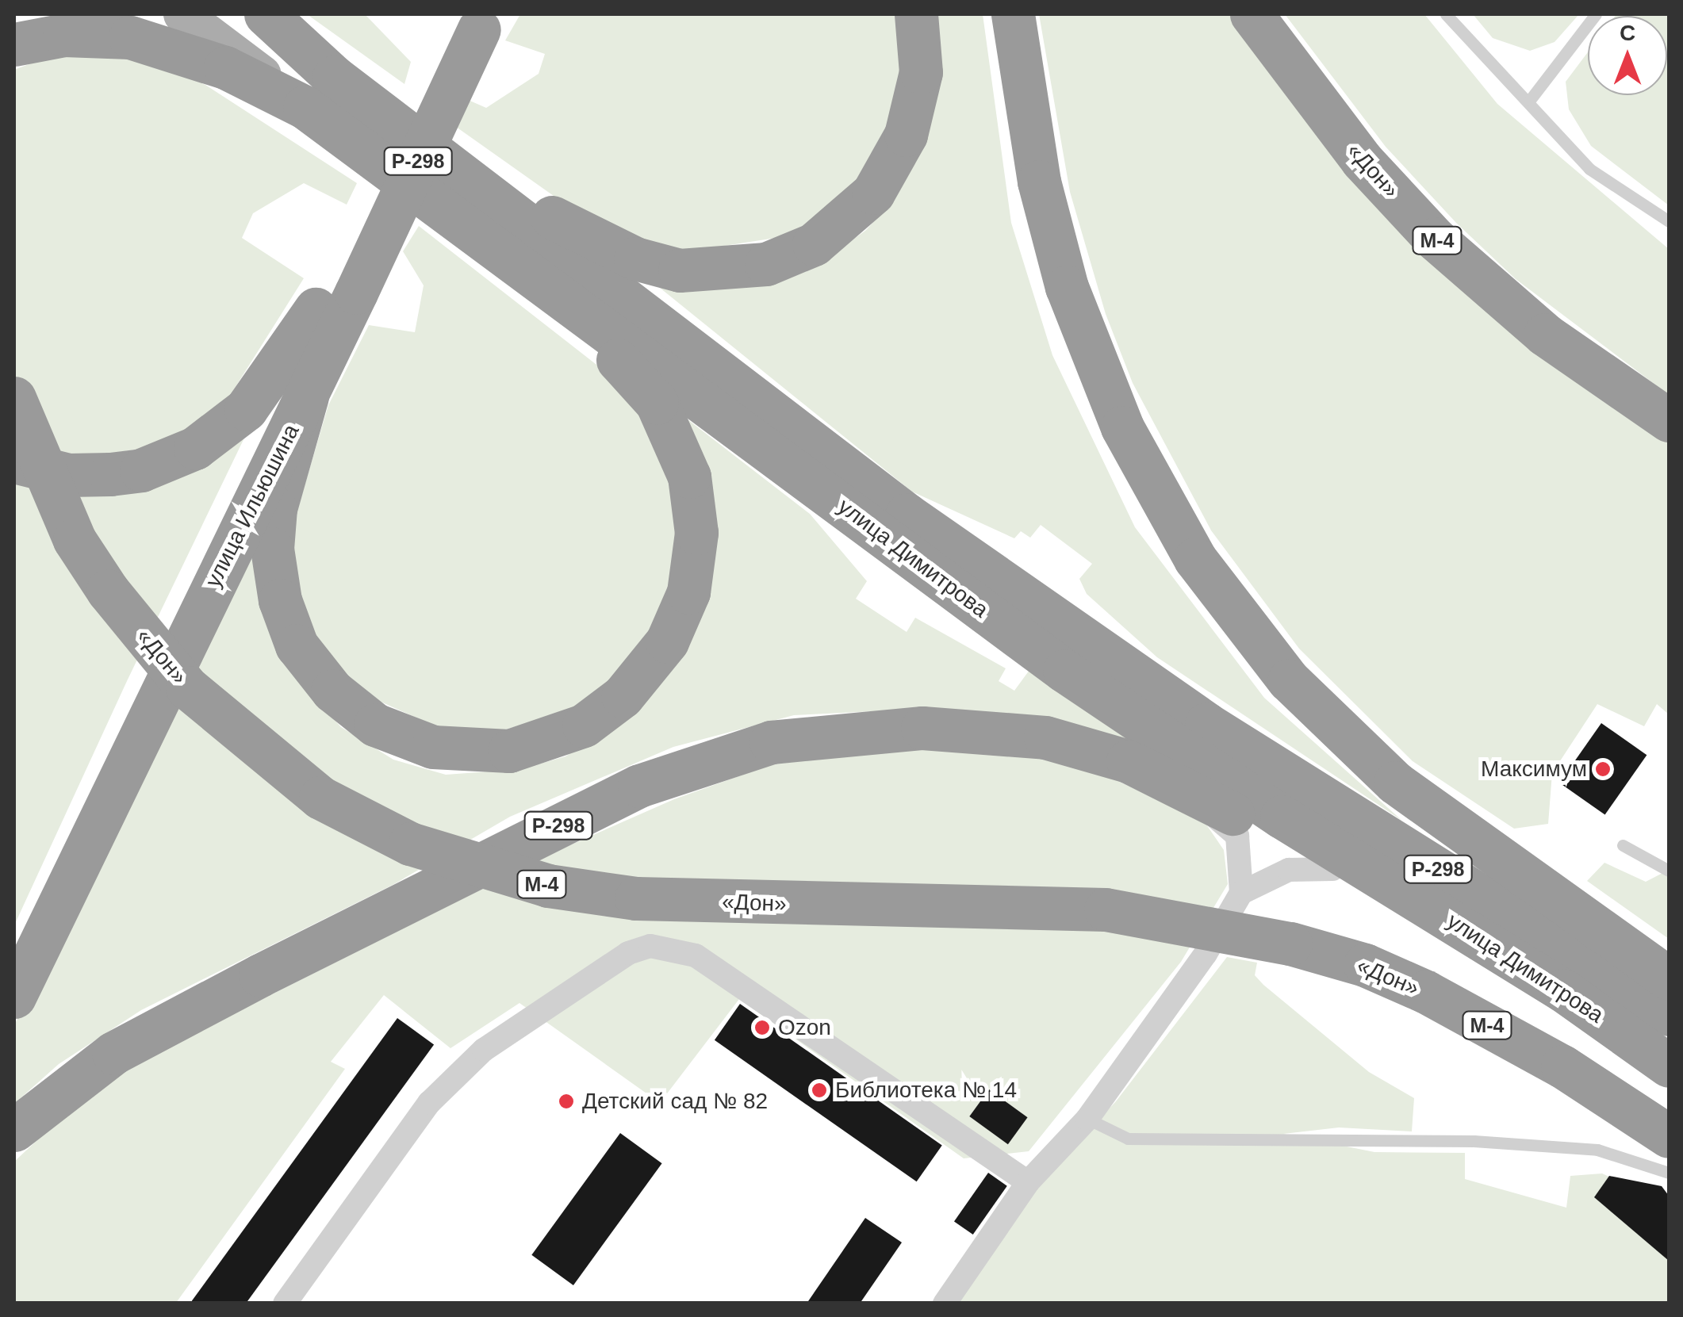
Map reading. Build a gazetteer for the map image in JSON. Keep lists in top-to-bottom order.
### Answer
{
  "streets": {
    "highway": [
      "Р-298",
      "«Дон»",
      "М-4",
      "улица Ильюшина",
      "улица Димитрова"
    ]
  },
  "crossings": [
    ["Р-298", "улица Димитрова"]
  ],
  "places": [
    "Максимум",
    "Ozon",
    "Библиотека № 14",
    "Детский сад № 82"
  ],
  "north": "top"
}
